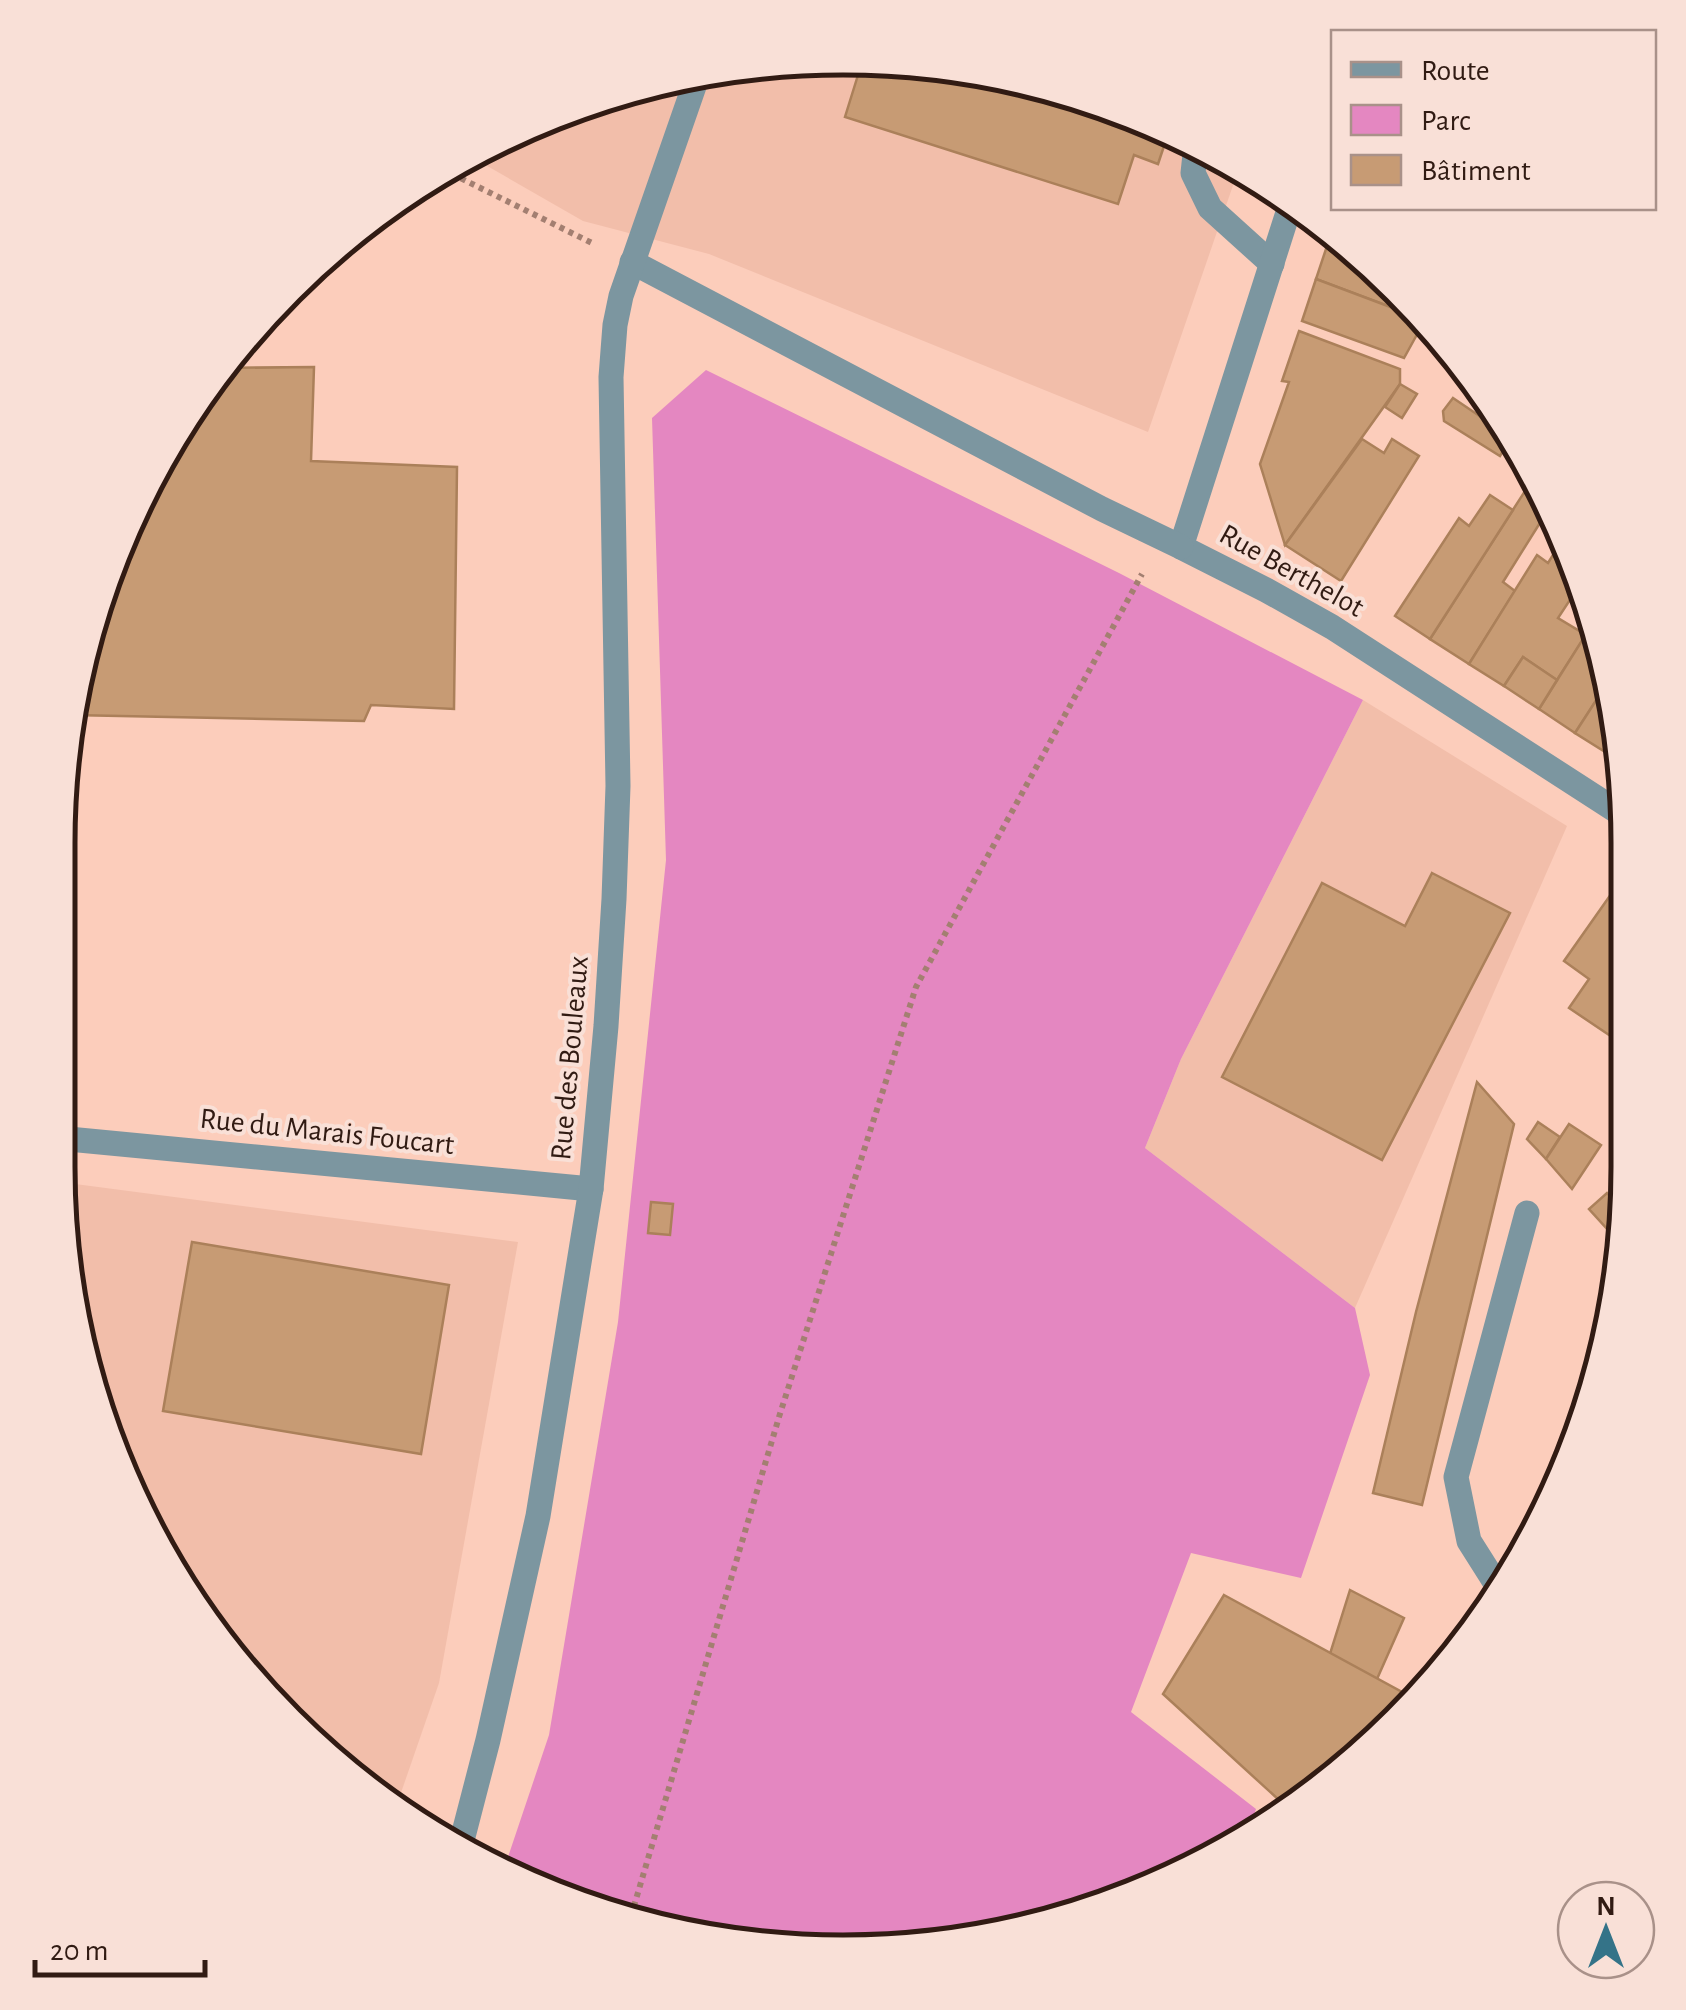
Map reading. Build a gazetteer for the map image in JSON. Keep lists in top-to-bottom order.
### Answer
{
  "streets": {
    "street": ["Rue Berthelot", "Rue des Bouleaux", "Rue du Marais Foucart"]
  },
  "crossings": [
    ["Rue des Bouleaux", "Rue du Marais Foucart"]
  ],
  "legend": ["Route", "Parc", "Bâtiment"],
  "scale_bar": "20 m",
  "north": "top"
}
